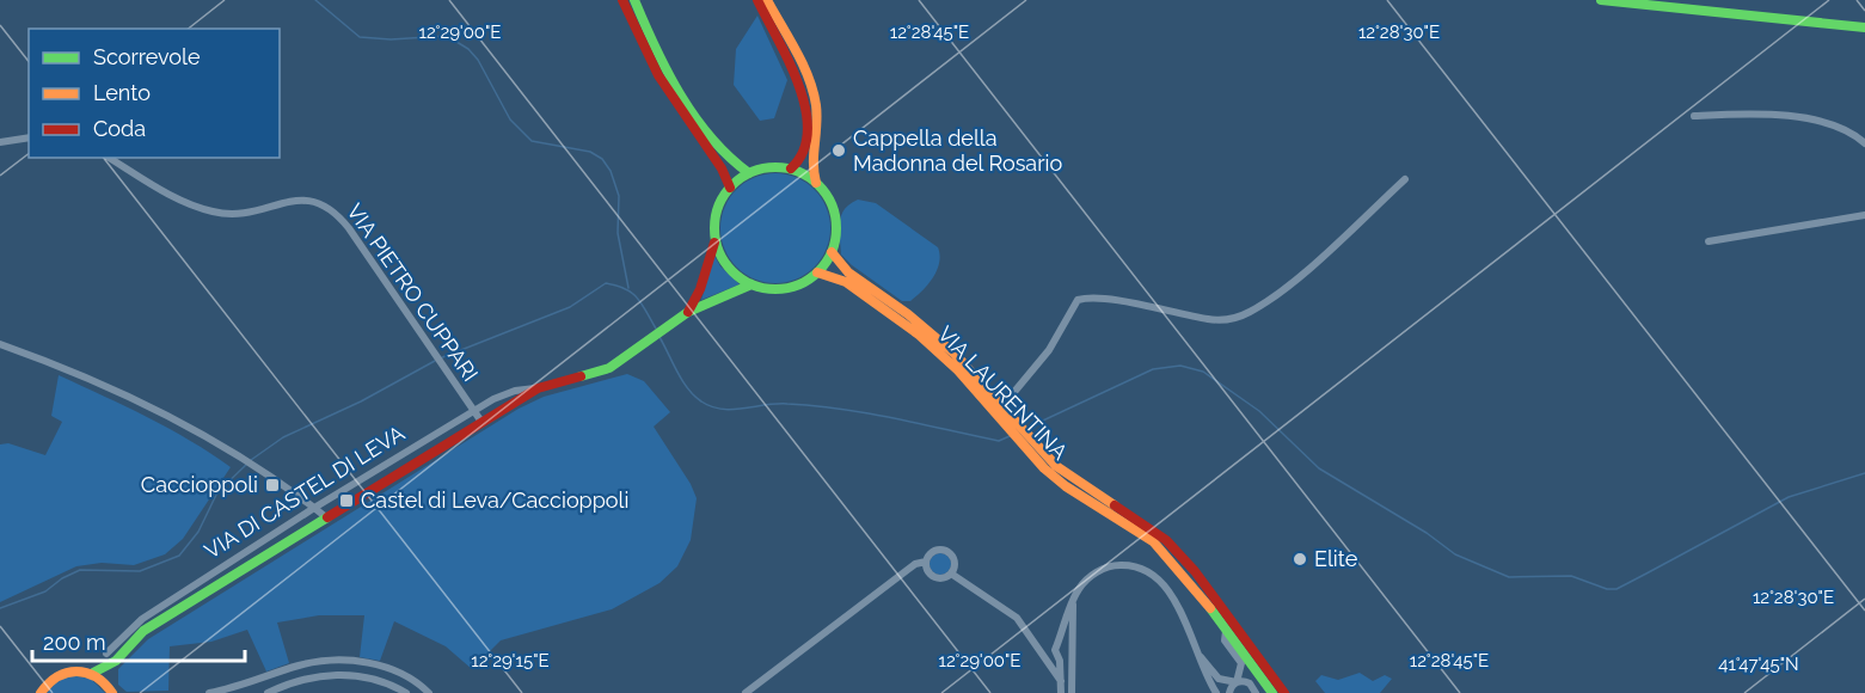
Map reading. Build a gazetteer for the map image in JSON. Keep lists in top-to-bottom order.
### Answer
{
  "streets": {
    "main road": ["VIA LAURENTINA", "VIA DI CASTEL DI LEVA"],
    "street": ["VIA PIETRO CUPPARI"]
  },
  "crossings": [
    ["VIA PIETRO CUPPARI", "VIA DI CASTEL DI LEVA"]
  ],
  "places": {
    "other": ["Cappella della Madonna del Rosario", "Elite"],
    "transit": ["Caccioppoli", "Castel di Leva/Caccioppoli"]
  },
  "legend": ["Scorrevole", "Lento", "Coda"],
  "scale_bar": "200 m",
  "coordinates": [
    "12°29'00\"E",
    "12°28'45\"E",
    "12°28'30\"E",
    "12°29'15\"E",
    "41°47'45\"N"
  ]
}
